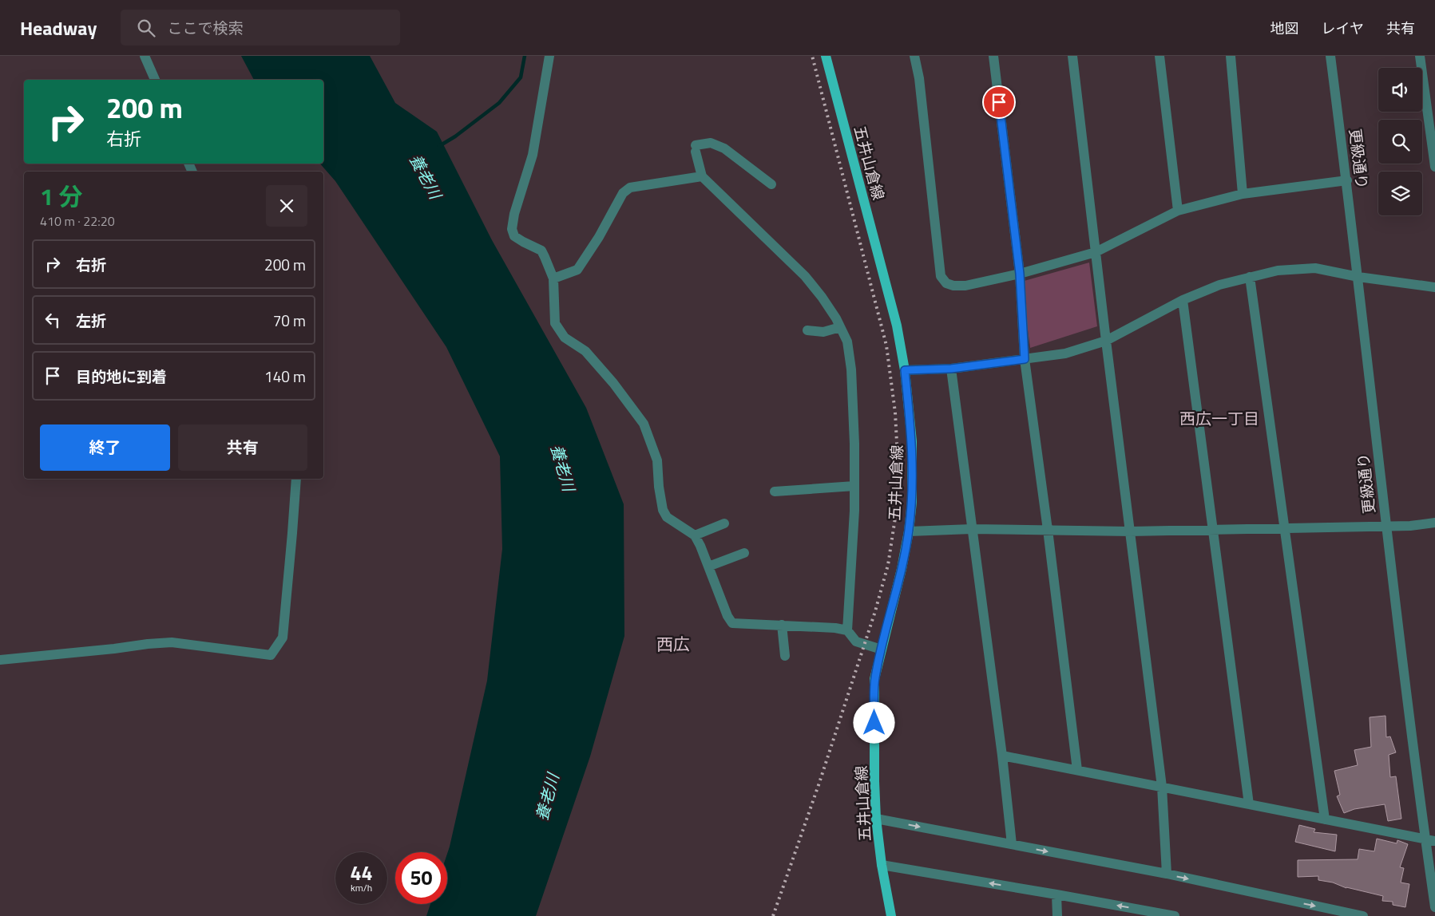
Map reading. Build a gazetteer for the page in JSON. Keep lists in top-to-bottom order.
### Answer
{
  "streets": {
    "main road": ["五井山倉線"],
    "street": ["更級通り"]
  },
  "districts": ["西広一丁目", "西広"],
  "water": ["養老川"],
  "page": {
    "header": "Headway",
    "search": "ここで検索",
    "nav": ["地図", "レイヤ", "共有"],
    "turn": ["200 m", "右折"],
    "heading": ["1 分", "410 m · 22:20"],
    "list": [
      {
        "name": "右折",
        "value": "200 m"
      },
      {
        "name": "左折",
        "value": "70 m"
      },
      {
        "name": "目的地に到着",
        "value": "140 m"
      }
    ],
    "buttons": ["終了", "共有"],
    "speed": "44 km/h",
    "limit": "50"
  }
}
